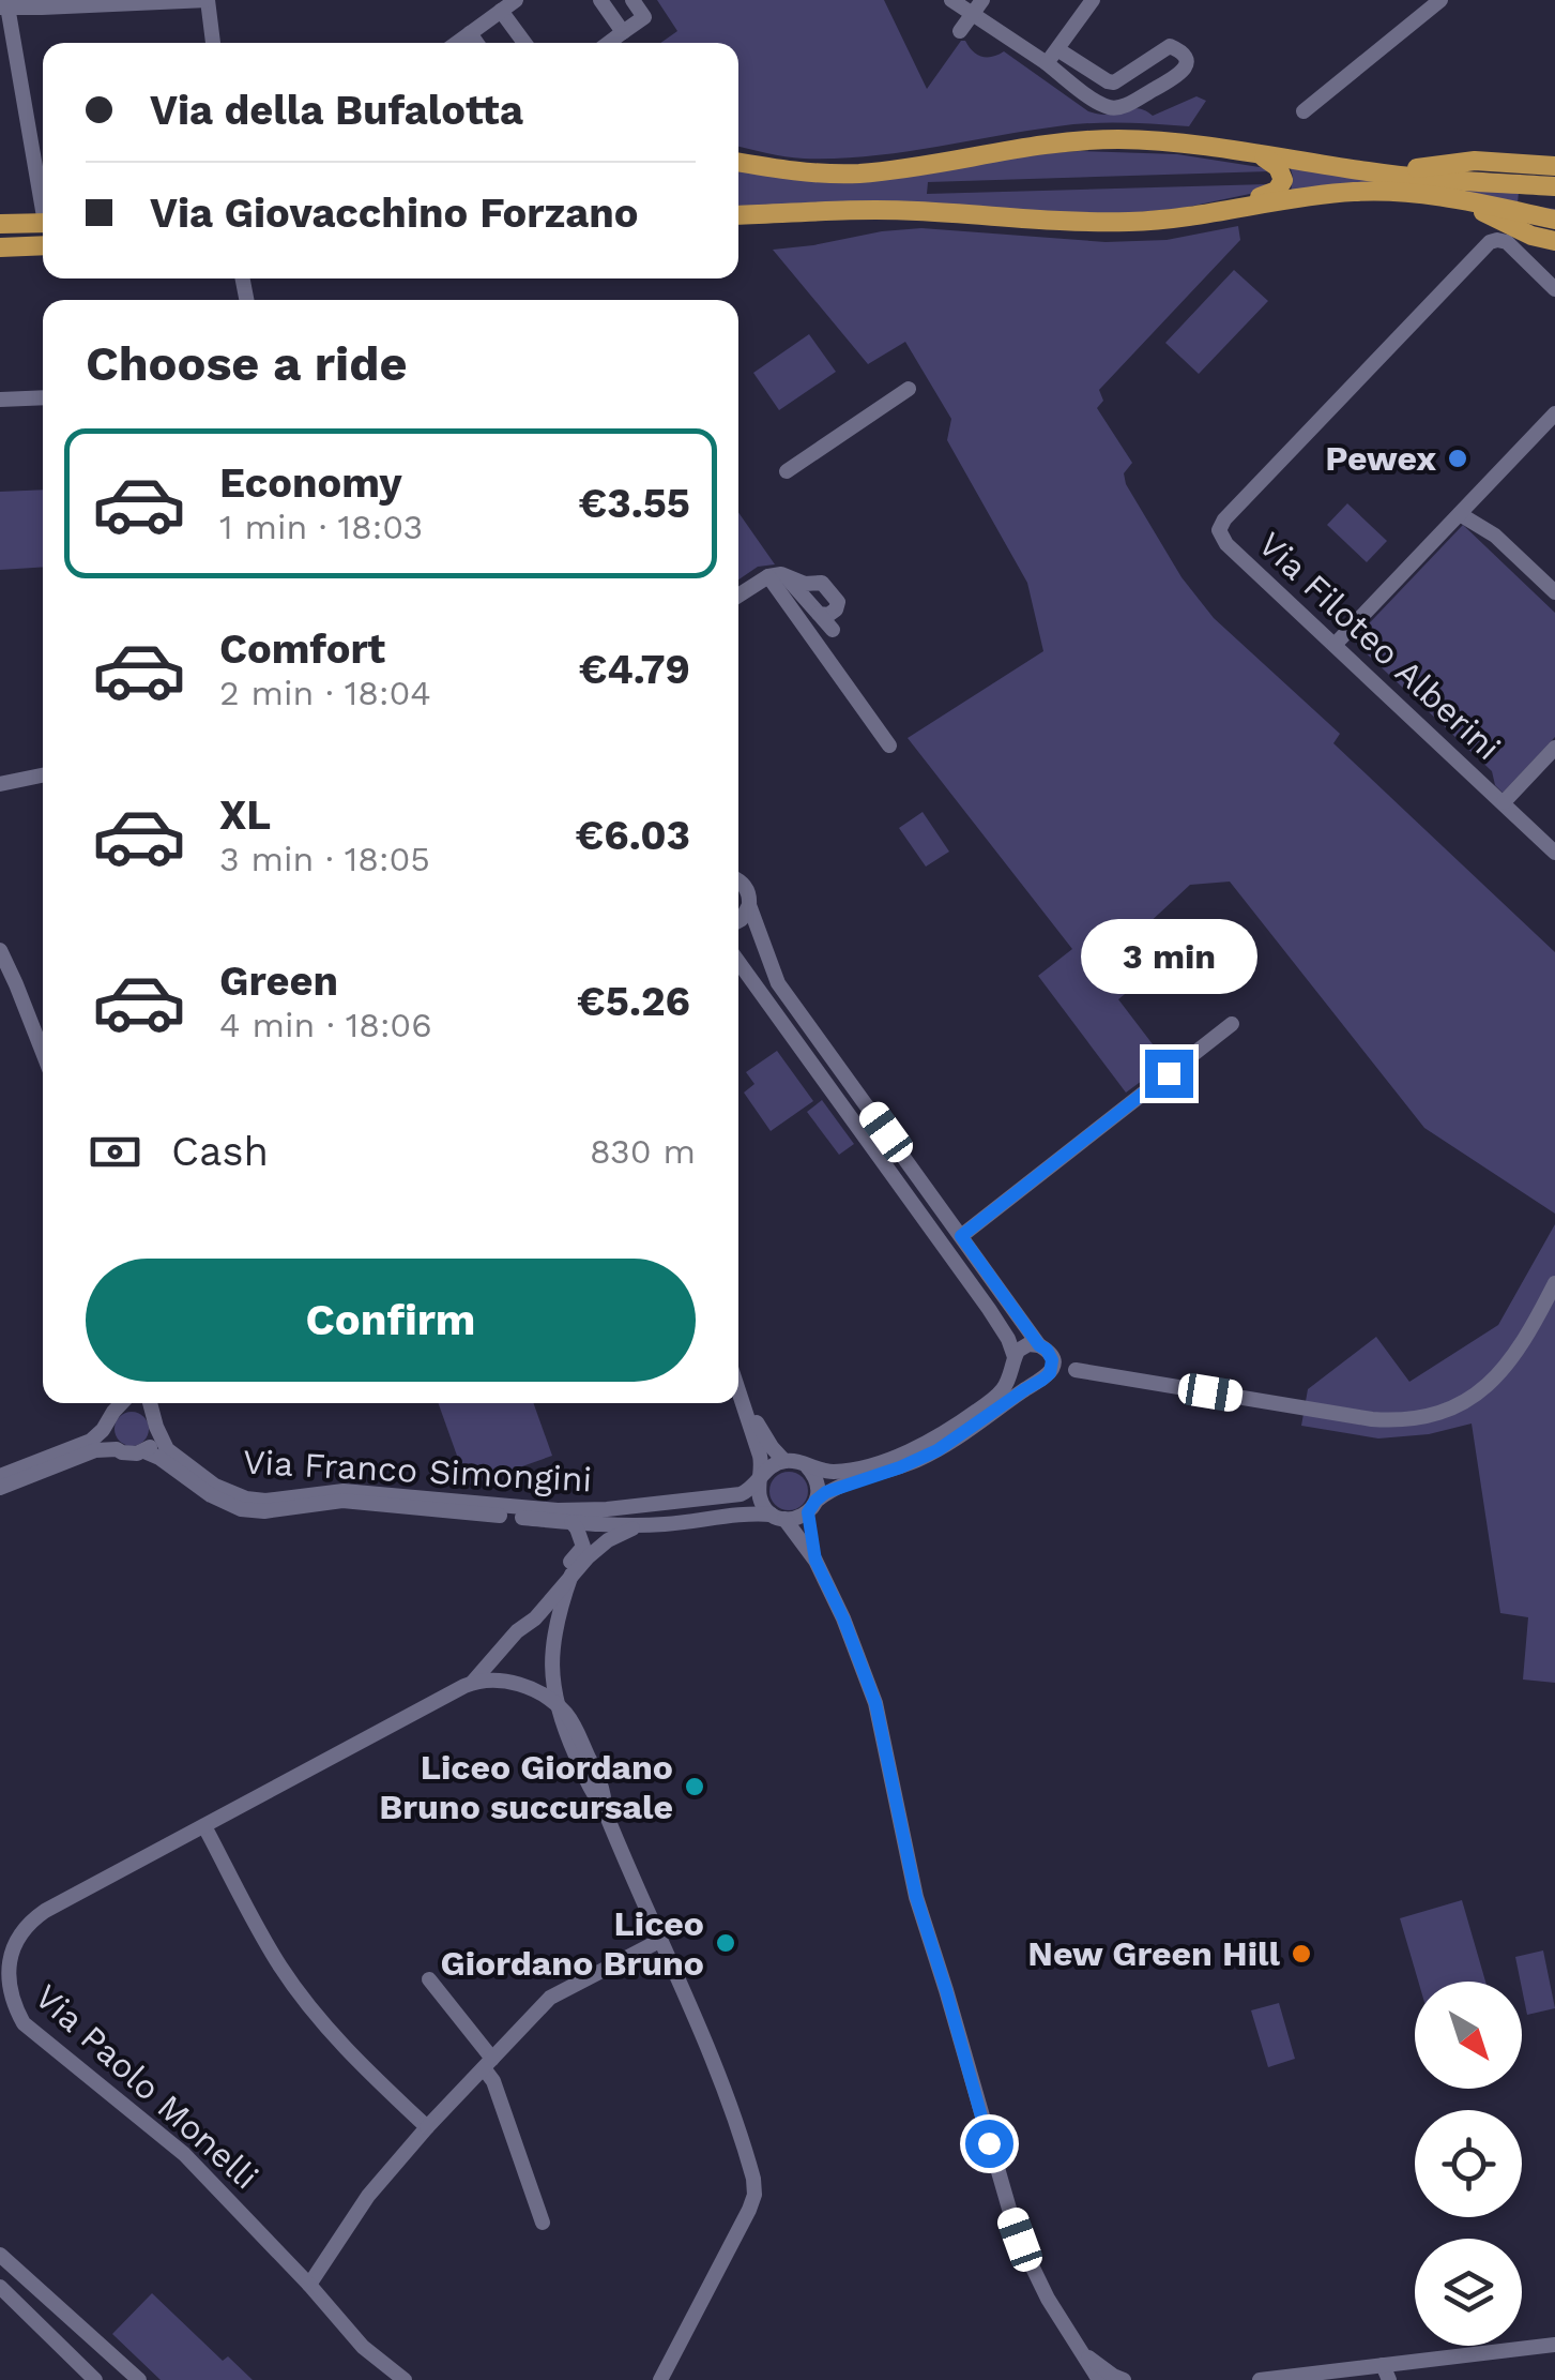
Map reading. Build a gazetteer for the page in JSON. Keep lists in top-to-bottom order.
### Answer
{
  "streets": {
    "street": ["Via Filoteo Alberini", "Via Franco Simongini", "Via Paolo Monelli"]
  },
  "places": [
    "Pewex",
    "Liceo Giordano Bruno succursale",
    "Liceo Giordano Bruno",
    "New Green Hill"
  ],
  "north": "bottom right",
  "page": {
    "banner": ["Via della Bufalotta", "Via Giovacchino Forzano"],
    "heading": "Choose a ride",
    "list": [
      {
        "name": "Economy",
        "note": "1 min · 18:03",
        "value": "€3.55"
      },
      {
        "name": "Comfort",
        "note": "2 min · 18:04",
        "value": "€4.79"
      },
      {
        "name": "XL",
        "note": "3 min · 18:05",
        "value": "€6.03"
      },
      {
        "name": "Green",
        "note": "4 min · 18:06",
        "value": "€5.26"
      }
    ],
    "bubble": "3 min",
    "pay": ["Cash", "830 m"],
    "buttons": "Confirm"
  }
}
